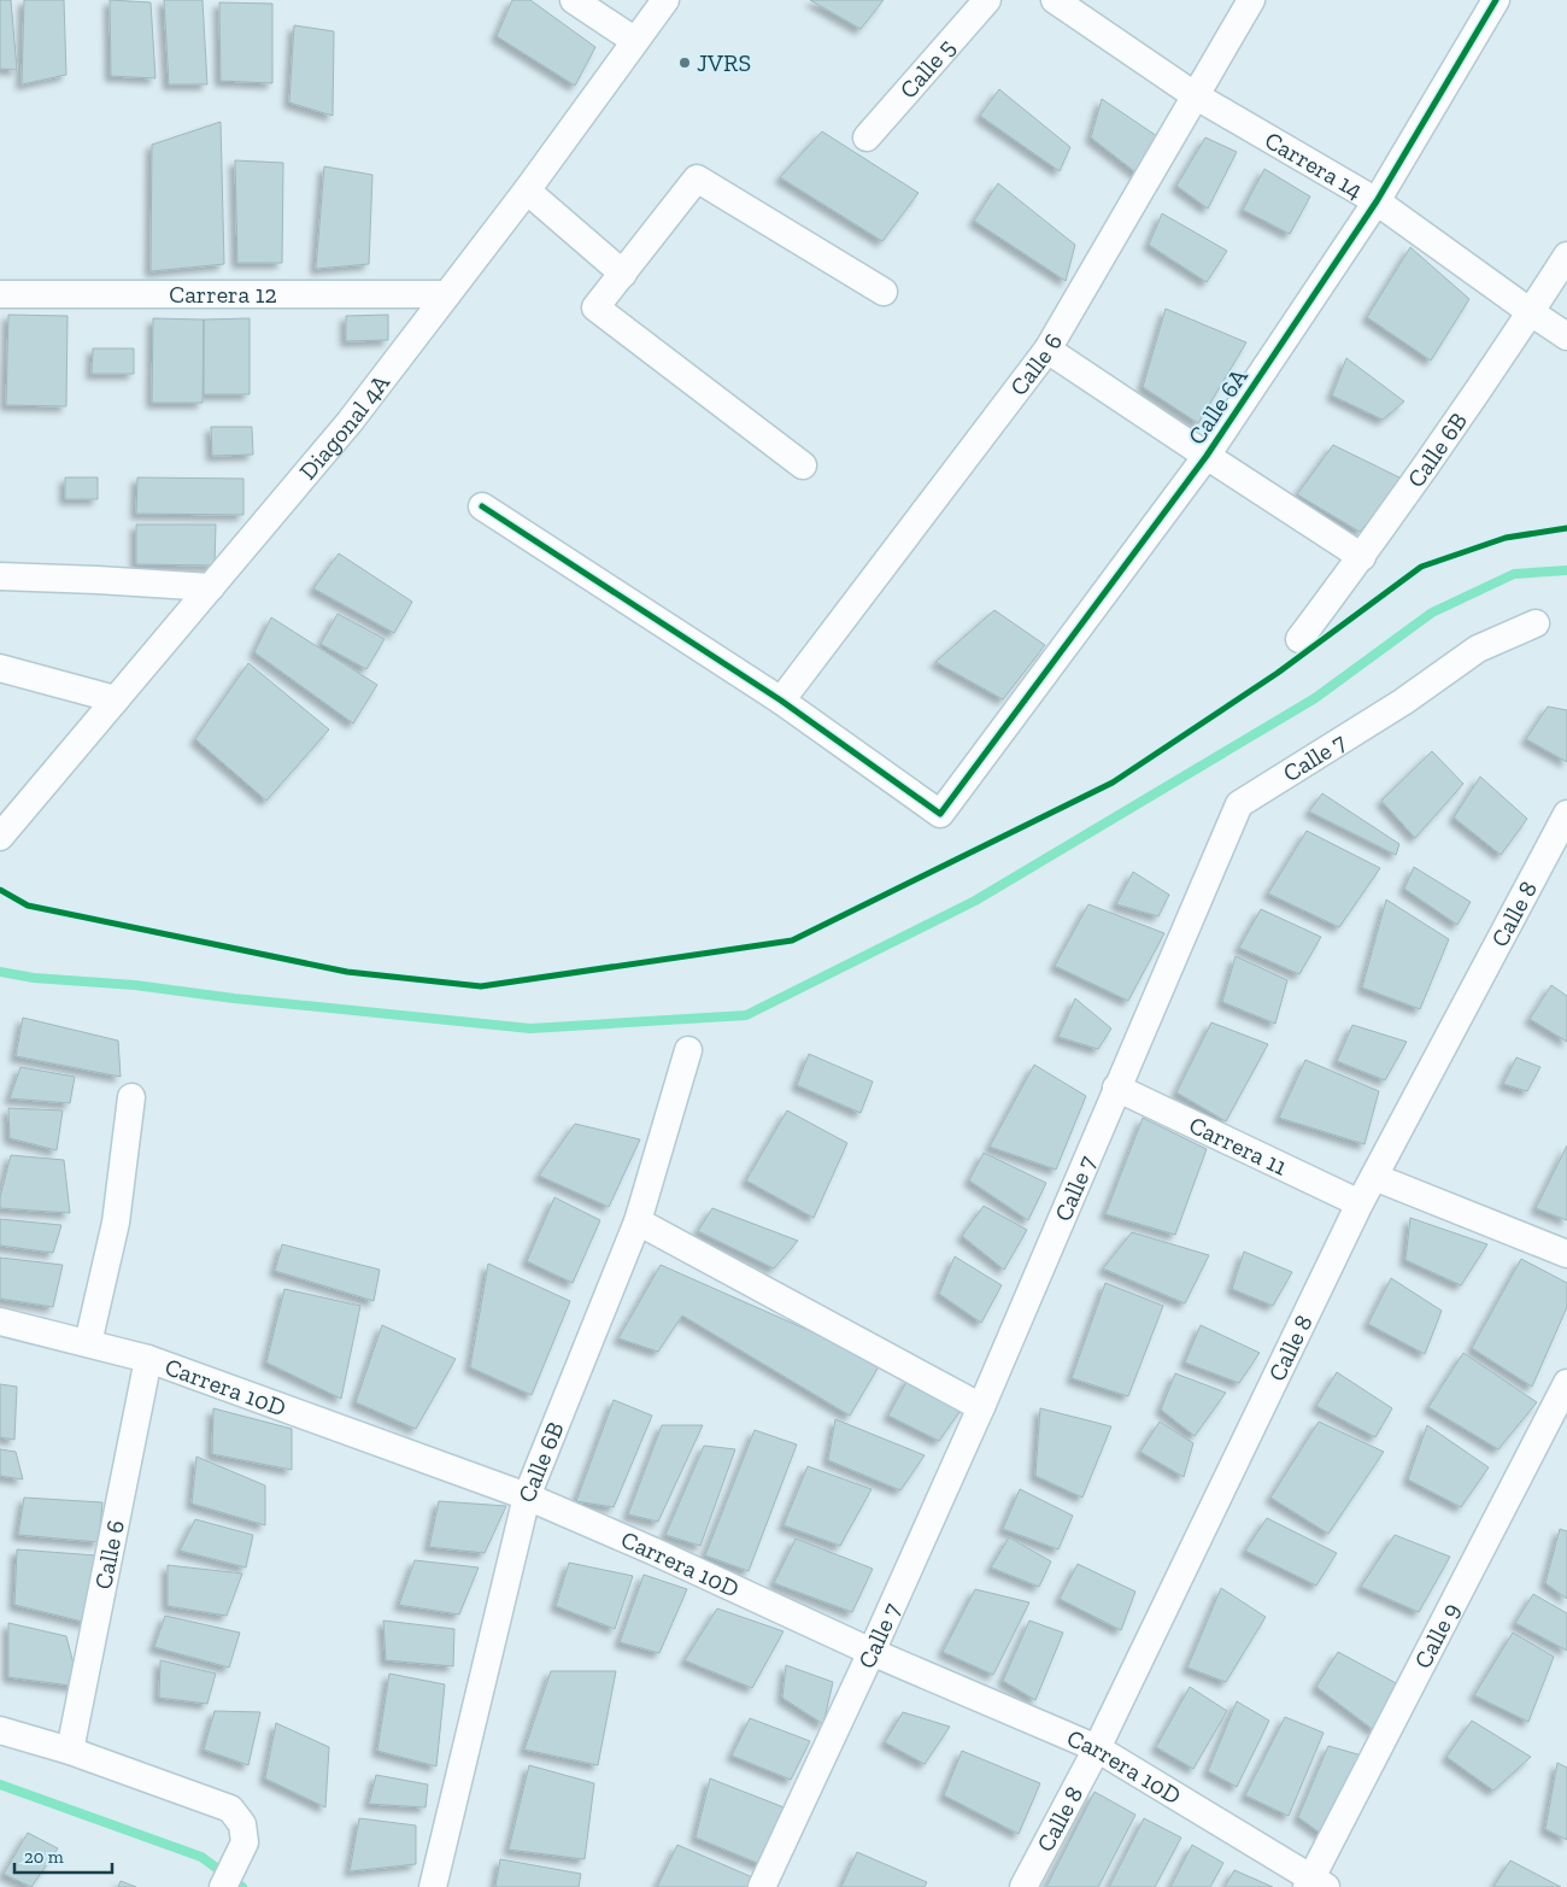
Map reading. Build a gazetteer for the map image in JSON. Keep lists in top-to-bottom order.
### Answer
{
  "streets": {
    "street": [
      "Calle 5",
      "Carrera 14",
      "Carrera 12",
      "Calle 6",
      "Calle 6A",
      "Diagonal 4A",
      "Calle 6B",
      "Calle 7",
      "Calle 8",
      "Carrera 11",
      "Carrera 10D",
      "Calle 9"
    ]
  },
  "crossings": [
    ["Carrera 14", "Calle 6"],
    ["Carrera 14", "Calle 6A"],
    ["Carrera 14", "Calle 6B"],
    ["Carrera 12", "Diagonal 4A"],
    ["Calle 6", "Calle 6A"],
    ["Calle 6", "Carrera 10D"],
    ["Calle 6B", "Carrera 10D"],
    ["Calle 7", "Carrera 11"],
    ["Calle 7", "Carrera 10D"],
    ["Calle 8", "Carrera 11"],
    ["Calle 8", "Carrera 10D"],
    ["Carrera 10D", "Calle 9"]
  ],
  "places": ["JVRS"],
  "scale_bar": "20 m"
}
